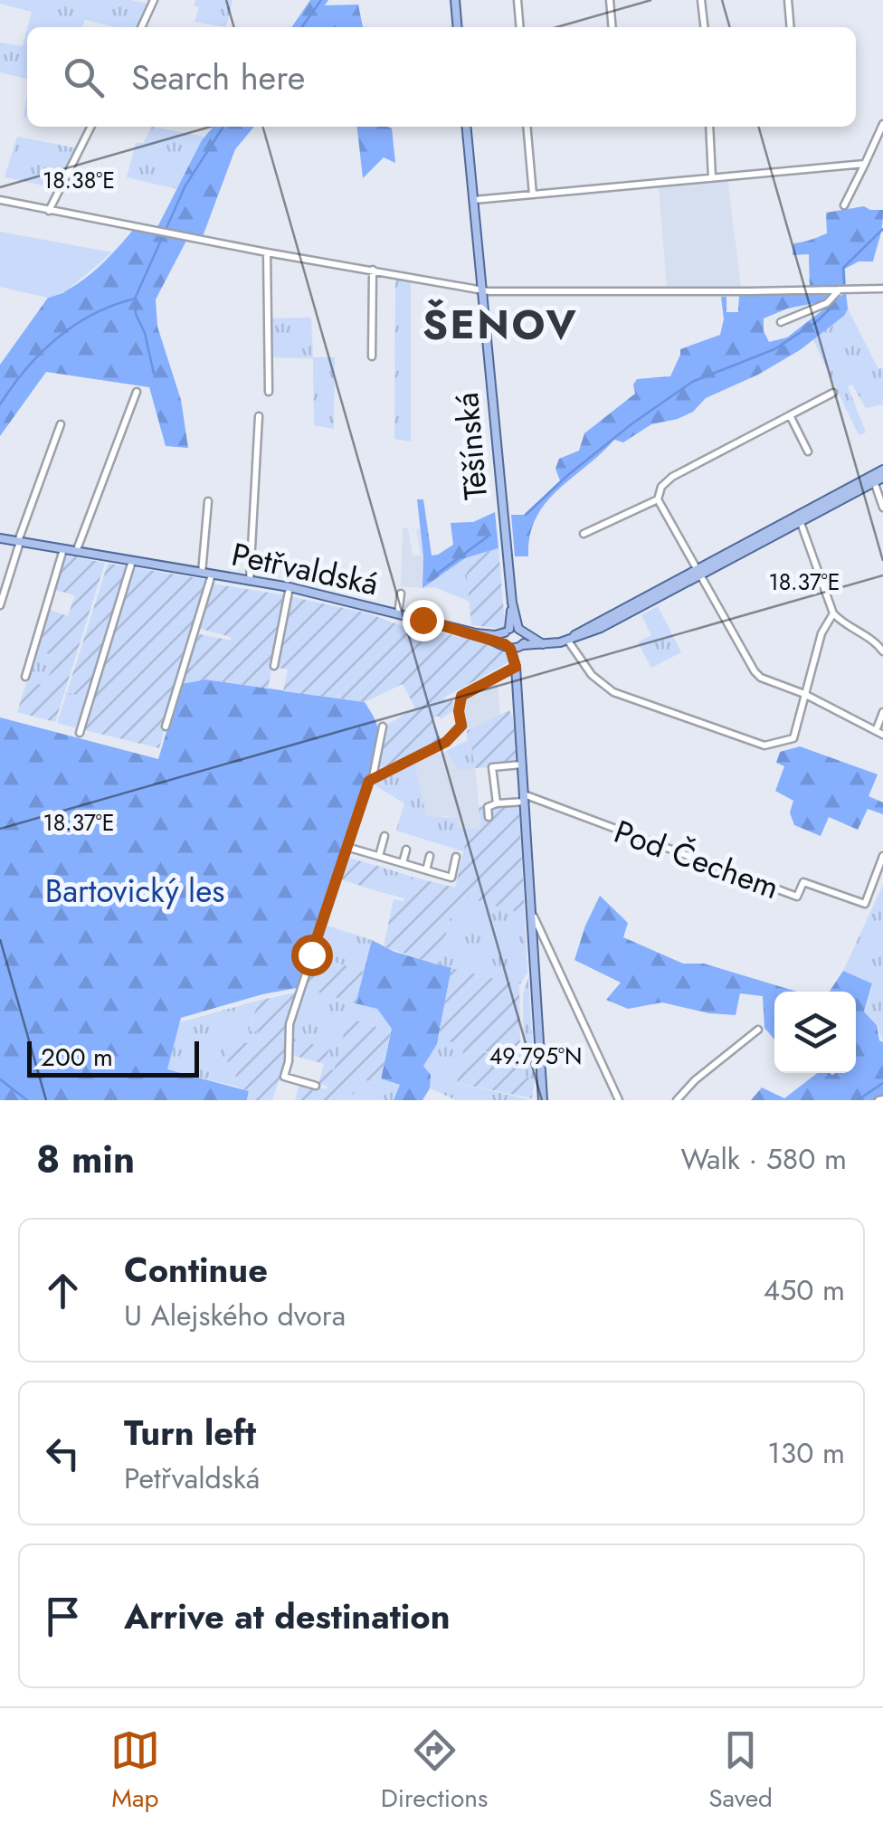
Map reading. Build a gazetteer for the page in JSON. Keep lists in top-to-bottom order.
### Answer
{
  "streets": {
    "main road": ["Těšínská", "Petřvaldská"],
    "street": ["Pod Čechem"]
  },
  "crossings": [
    ["Těšínská", "Petřvaldská"]
  ],
  "districts": ["ŠENOV"],
  "parks": ["Bartovický les"],
  "scale_bar": "200 m",
  "page": {
    "search": "Search here",
    "scale": "200 m",
    "heading": ["8 min", "Walk · 580 m"],
    "list": [
      ["Continue", "U Alejského dvora", "450 m"],
      ["Turn left", "Petřvaldská", "130 m"],
      "Arrive at destination"
    ],
    "nav": ["Map", "Directions", "Saved"]
  },
  "coordinates": ["18.38°E", "18.37°E", "49.795°N"]
}
